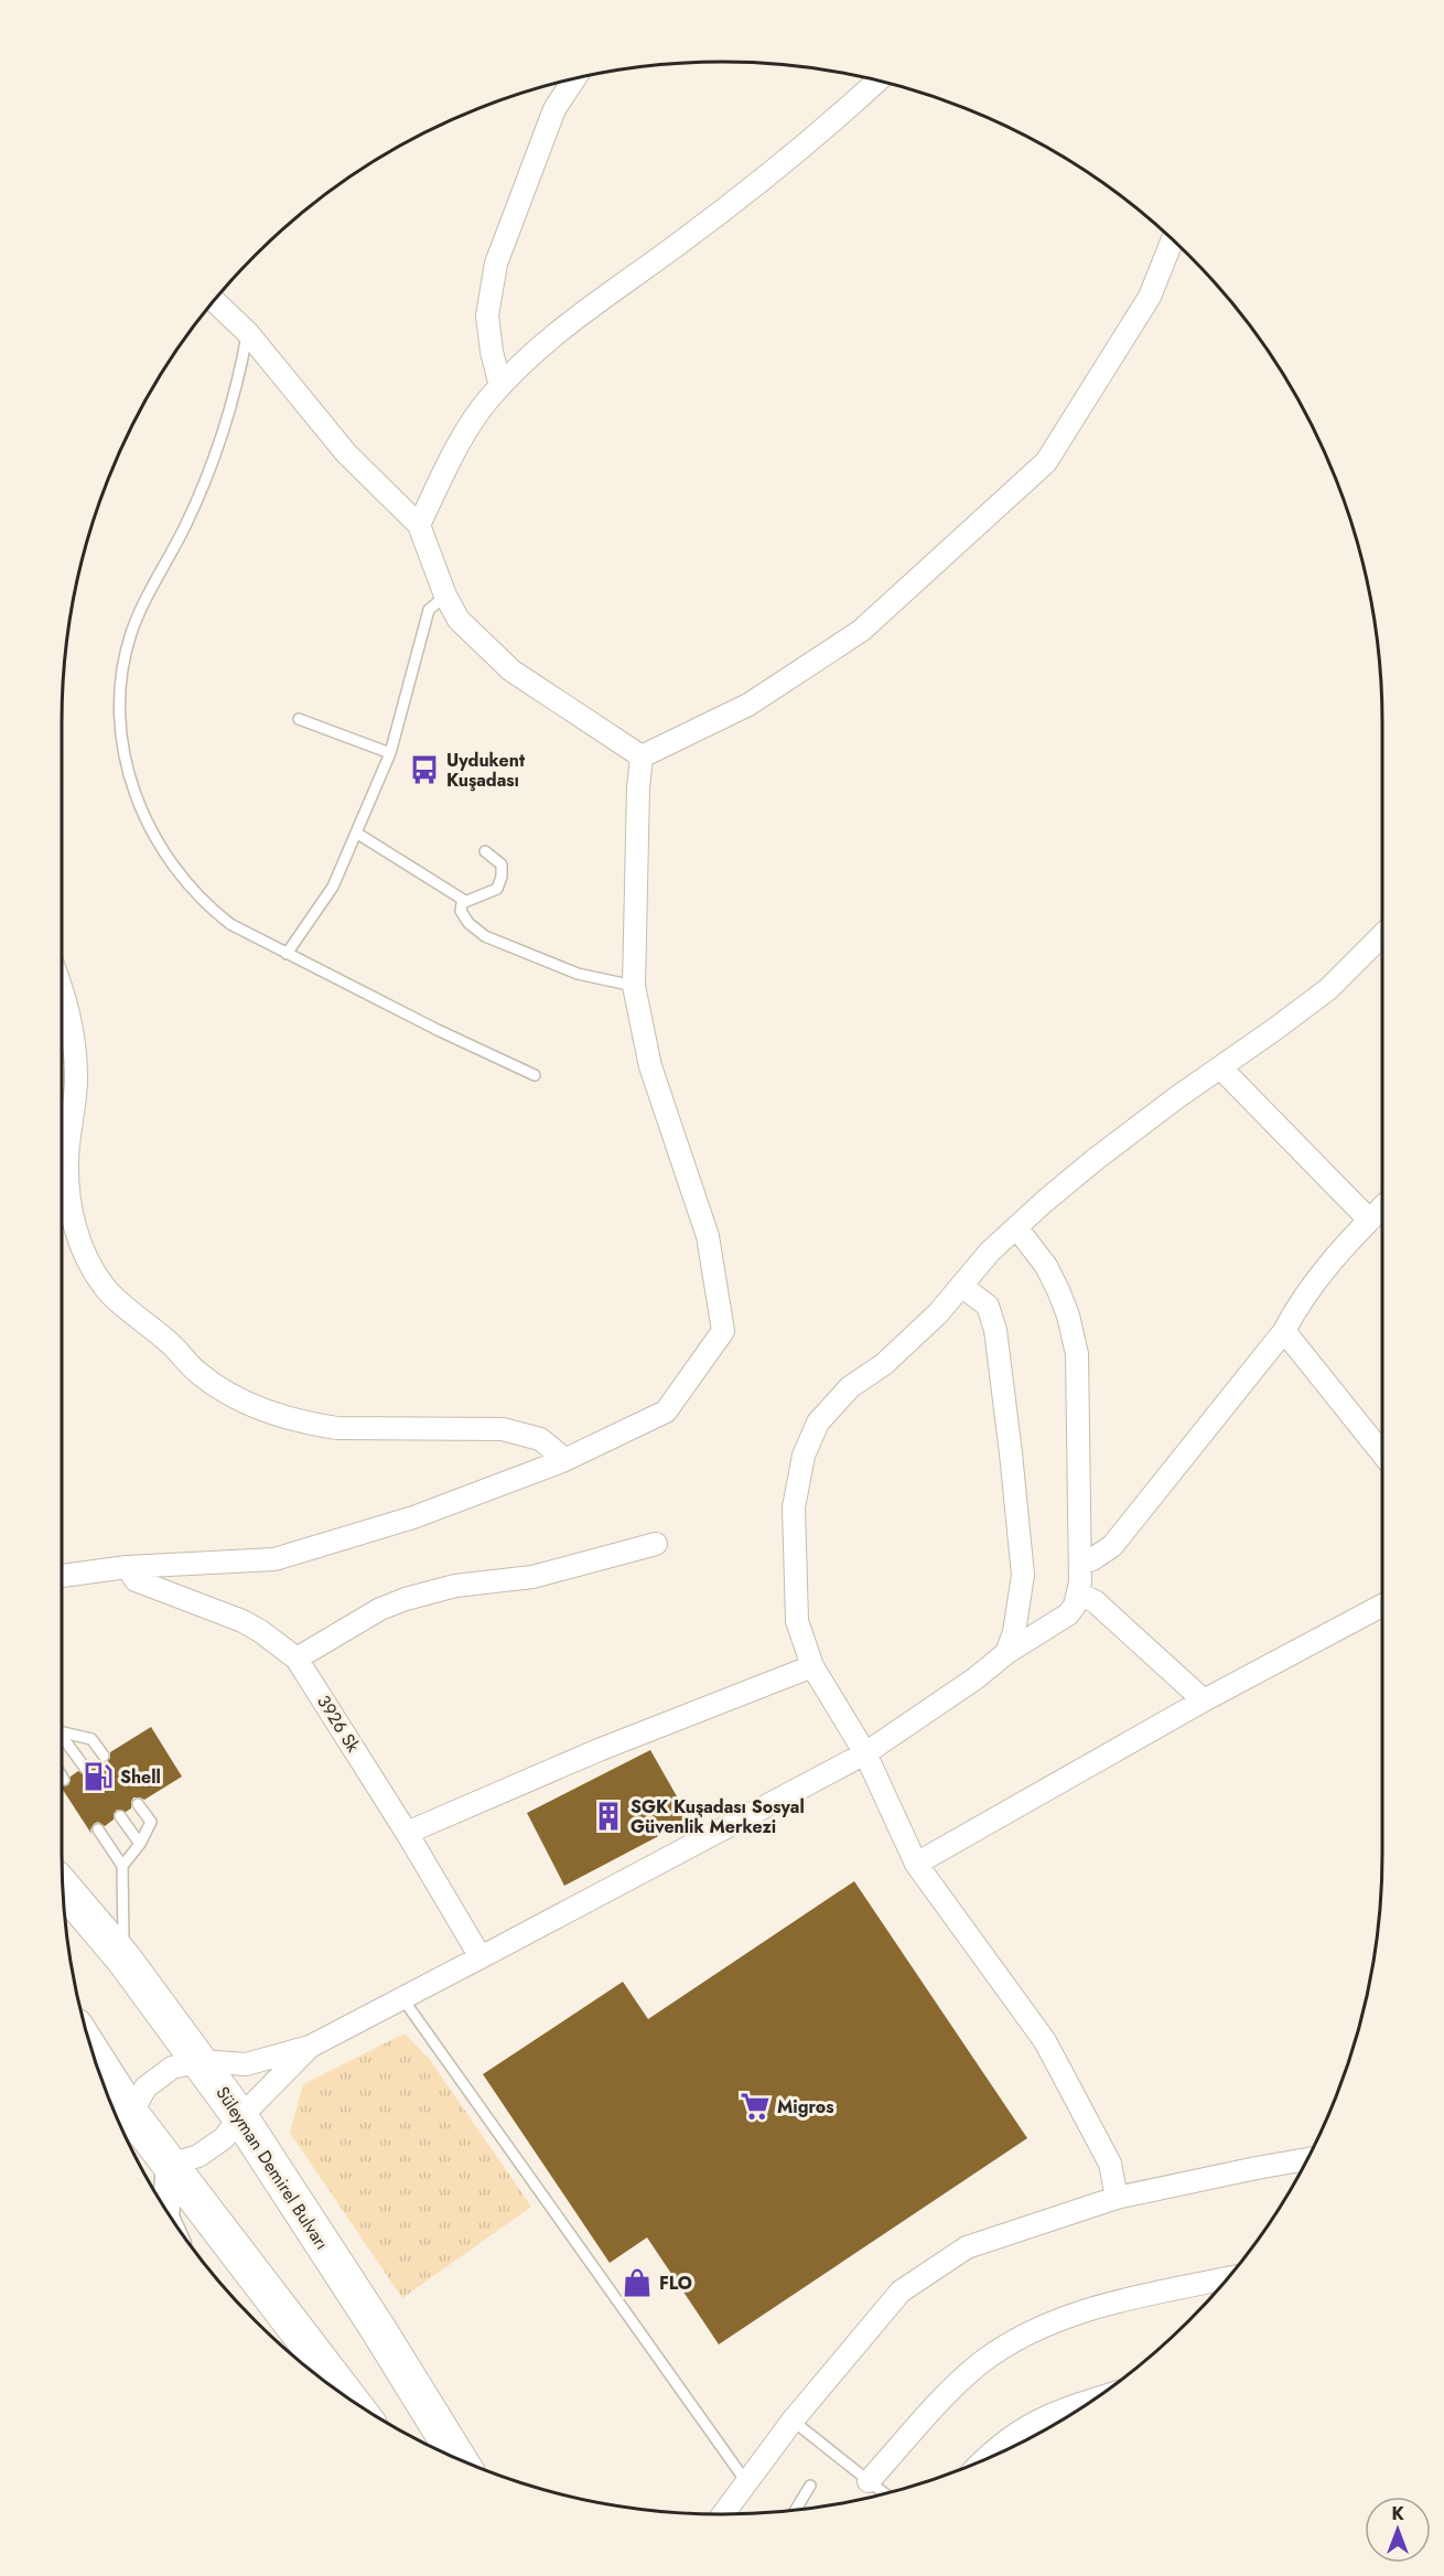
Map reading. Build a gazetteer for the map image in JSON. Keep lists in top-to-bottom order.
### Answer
{
  "streets": {
    "highway": ["Süleyman Demirel Bulvarı"],
    "street": ["3926 Sk"]
  },
  "places": {
    "bus stop": ["Uydukent Kuşadası"],
    "fuel station": ["Shell"],
    "building": ["SGK Kuşadası Sosyal Güvenlik Merkezi"],
    "supermarket": ["Migros"],
    "shop": ["FLO"]
  },
  "north": "top"
}
